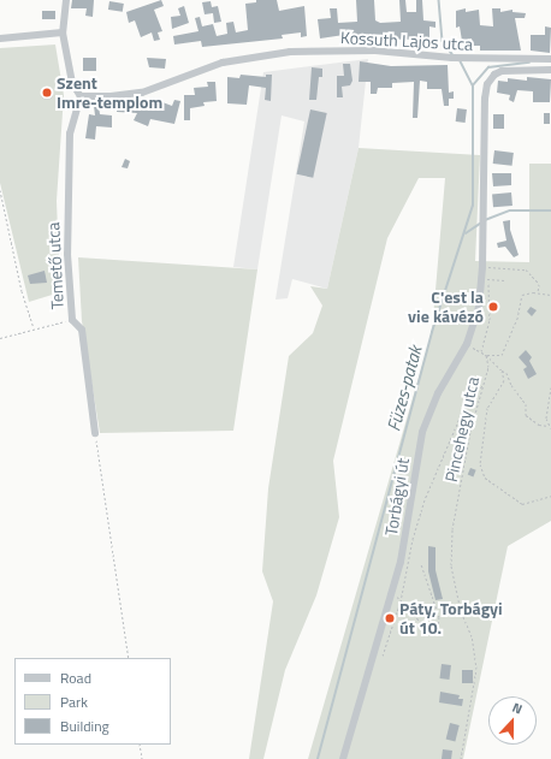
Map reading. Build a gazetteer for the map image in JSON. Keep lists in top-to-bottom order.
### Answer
{
  "streets": {
    "street": ["Kossuth Lajos utca", "Temető utca", "Torbágyi út"],
    "path": ["Pincehegy utca"]
  },
  "crossings": [
    ["Kossuth Lajos utca", "Temető utca"],
    ["Kossuth Lajos utca", "Torbágyi út"],
    ["Pincehegy utca", "Torbágyi út"]
  ],
  "water": ["Füzes-patak"],
  "places": ["Szent Imre-templom", "C'est la vie kávézó", "Páty, Torbágyi út 10."],
  "legend": ["Road", "Park", "Building"],
  "north": "top"
}
